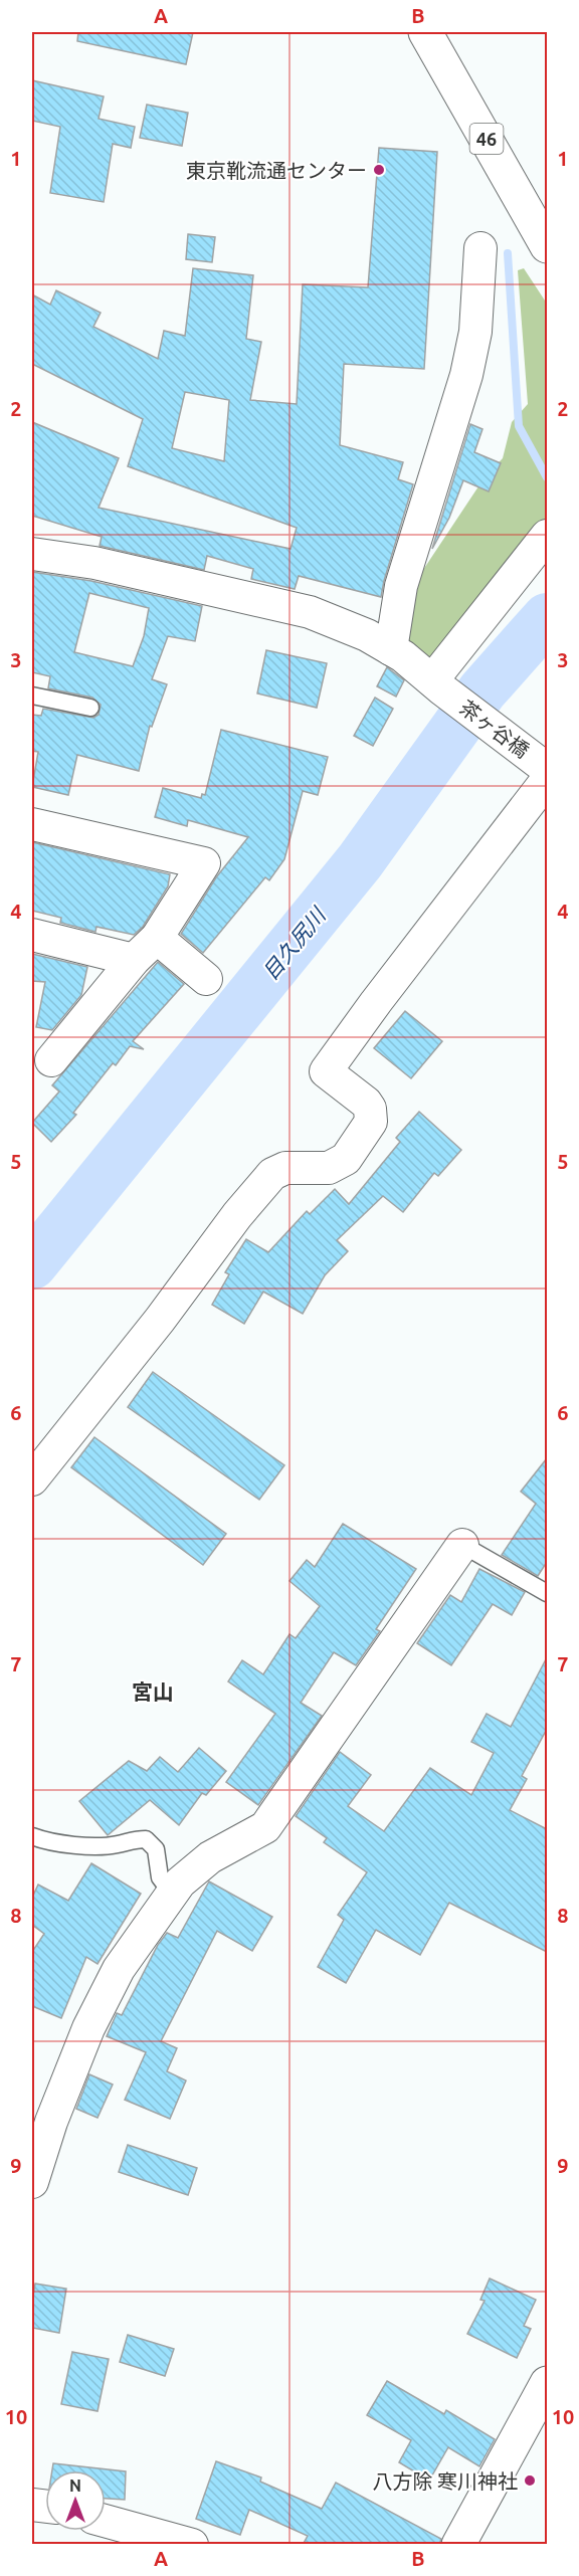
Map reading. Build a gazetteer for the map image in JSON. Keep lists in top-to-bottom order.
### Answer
{
  "streets": {
    "main road": ["46"],
    "street": ["茶ヶ谷橋"]
  },
  "districts": ["宮山"],
  "water": ["目久尻川"],
  "places": ["東京靴流通センター", "八方除 寒川神社"],
  "north": "top",
  "grid": {
    "columns": ["A", "B"],
    "rows": [
      "1",
      "2",
      "3",
      "4",
      "5",
      "6",
      "7",
      "8",
      "9",
      "10"
    ]
  }
}
